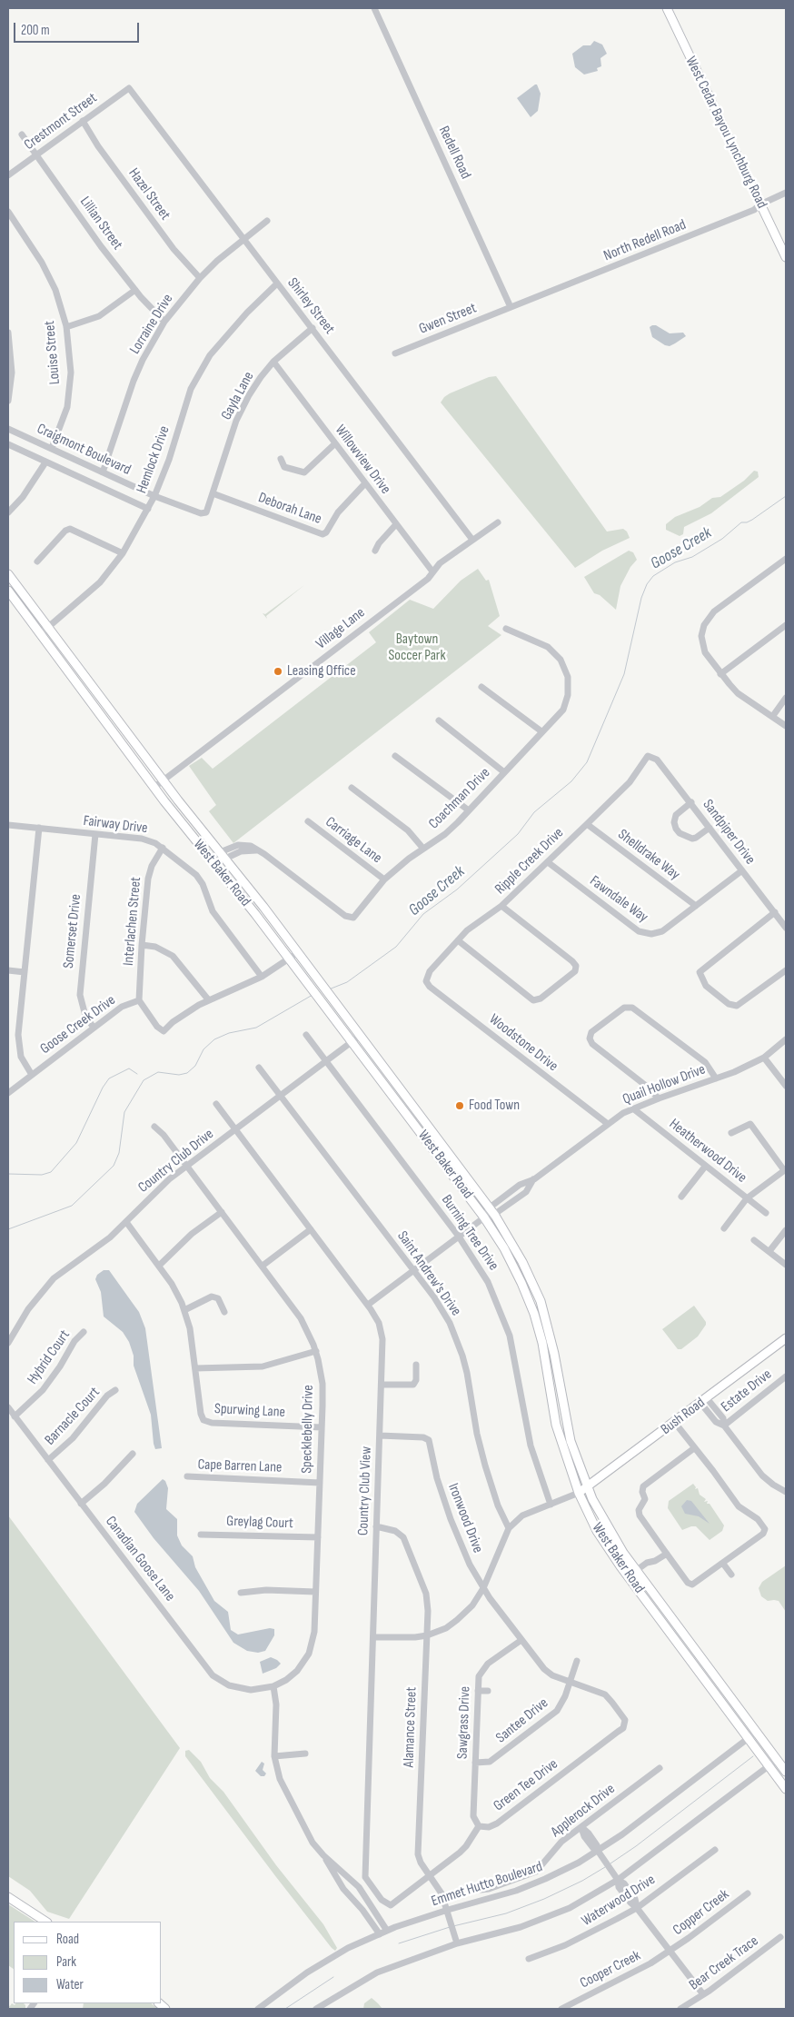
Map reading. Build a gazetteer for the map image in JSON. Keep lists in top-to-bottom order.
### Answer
{
  "streets": {
    "main road": ["West Cedar Bayou Lynchburg Road", "West Baker Road", "Bush Road"],
    "street": [
      "Crestmont Street",
      "Redell Road",
      "Hazel Street",
      "Lillian Street",
      "North Redell Road",
      "Shirley Street",
      "Gwen Street",
      "Lorraine Drive",
      "Louise Street",
      "Gayla Lane",
      "Craigmont Boulevard",
      "Hemlock Drive",
      "Willowview Drive",
      "Deborah Lane",
      "Village Lane",
      "Coachman Drive",
      "Fairway Drive",
      "Sandpiper Drive",
      "Carriage Lane",
      "Shelldrake Way",
      "Ripple Creek Drive",
      "Fawndale Way",
      "Interlachen Street",
      "Somerset Drive",
      "Goose Creek Drive",
      "Woodstone Drive",
      "Quail Hollow Drive",
      "Heatherwood Drive",
      "Country Club Drive",
      "Burning Tree Drive",
      "Saint Andrew's Drive",
      "Hybrid Court",
      "Estate Drive",
      "Spurwing Lane",
      "Barnacle Court",
      "Specklebelly Drive",
      "Cape Barren Lane",
      "Country Club View",
      "Ironwood Drive",
      "Greylag Court",
      "Canadian Goose Lane",
      "Santee Drive",
      "Sawgrass Drive",
      "Alamance Street",
      "Green Tee Drive",
      "Applerock Drive",
      "Emmet Hutto Boulevard",
      "Waterwood Drive",
      "Copper Creek",
      "Bear Creek Trace",
      "Cooper Creek"
    ]
  },
  "crossings": [
    ["Crestmont Street", "Hazel Street"],
    ["Crestmont Street", "Lillian Street"],
    ["Crestmont Street", "Shirley Street"],
    ["West Cedar Bayou Lynchburg Road", "North Redell Road"],
    ["Redell Road", "North Redell Road"],
    ["Redell Road", "Gwen Street"],
    ["Hazel Street", "Lorraine Drive"],
    ["Lillian Street", "Lorraine Drive"],
    ["North Redell Road", "Gwen Street"],
    ["Shirley Street", "Lorraine Drive"],
    ["Shirley Street", "Gayla Lane"],
    ["Shirley Street", "Hemlock Drive"],
    ["Shirley Street", "Village Lane"],
    ["Lorraine Drive", "Craigmont Boulevard"],
    ["Louise Street", "Craigmont Boulevard"],
    ["Gayla Lane", "Craigmont Boulevard"],
    ["Gayla Lane", "Willowview Drive"],
    ["Gayla Lane", "Deborah Lane"],
    ["Craigmont Boulevard", "Hemlock Drive"],
    ["Craigmont Boulevard", "Deborah Lane"],
    ["Hemlock Drive", "West Baker Road"],
    ["Willowview Drive", "Deborah Lane"],
    ["Willowview Drive", "Village Lane"],
    ["Village Lane", "West Baker Road"],
    ["Coachman Drive", "Carriage Lane"],
    ["Coachman Drive", "West Baker Road"],
    ["Fairway Drive", "Interlachen Street"],
    ["Fairway Drive", "Somerset Drive"],
    ["Fairway Drive", "Goose Creek Drive"],
    ["Sandpiper Drive", "Ripple Creek Drive"],
    ["Sandpiper Drive", "Fawndale Way"],
    ["Shelldrake Way", "Ripple Creek Drive"],
    ["Shelldrake Way", "Fawndale Way"],
    ["Ripple Creek Drive", "Fawndale Way"],
    ["Ripple Creek Drive", "Woodstone Drive"],
    ["West Baker Road", "Goose Creek Drive"],
    ["West Baker Road", "Quail Hollow Drive"],
    ["West Baker Road", "Country Club Drive"],
    ["West Baker Road", "Bush Road"],
    ["West Baker Road", "Emmet Hutto Boulevard"],
    ["Interlachen Street", "Goose Creek Drive"],
    ["Somerset Drive", "Goose Creek Drive"],
    ["Woodstone Drive", "Quail Hollow Drive"],
    ["Quail Hollow Drive", "Heatherwood Drive"],
    ["Country Club Drive", "Burning Tree Drive"],
    ["Country Club Drive", "Saint Andrew's Drive"],
    ["Country Club Drive", "Specklebelly Drive"],
    ["Country Club Drive", "Country Club View"],
    ["Hybrid Court", "Canadian Goose Lane"],
    ["Spurwing Lane", "Specklebelly Drive"],
    ["Barnacle Court", "Canadian Goose Lane"],
    ["Specklebelly Drive", "Cape Barren Lane"],
    ["Specklebelly Drive", "Greylag Court"],
    ["Specklebelly Drive", "Canadian Goose Lane"],
    ["Country Club View", "Ironwood Drive"],
    ["Country Club View", "Alamance Street"],
    ["Ironwood Drive", "Santee Drive"],
    ["Ironwood Drive", "Sawgrass Drive"],
    ["Ironwood Drive", "Green Tee Drive"],
    ["Santee Drive", "Sawgrass Drive"],
    ["Santee Drive", "Green Tee Drive"],
    ["Sawgrass Drive", "Green Tee Drive"],
    ["Alamance Street", "Emmet Hutto Boulevard"],
    ["Copper Creek", "Cooper Creek"]
  ],
  "water": ["Goose Creek"],
  "parks": ["Baytown Soccer Park"],
  "places": ["Leasing Office", "Food Town"],
  "legend": ["Road", "Park", "Water"],
  "scale_bar": "200 m"
}
